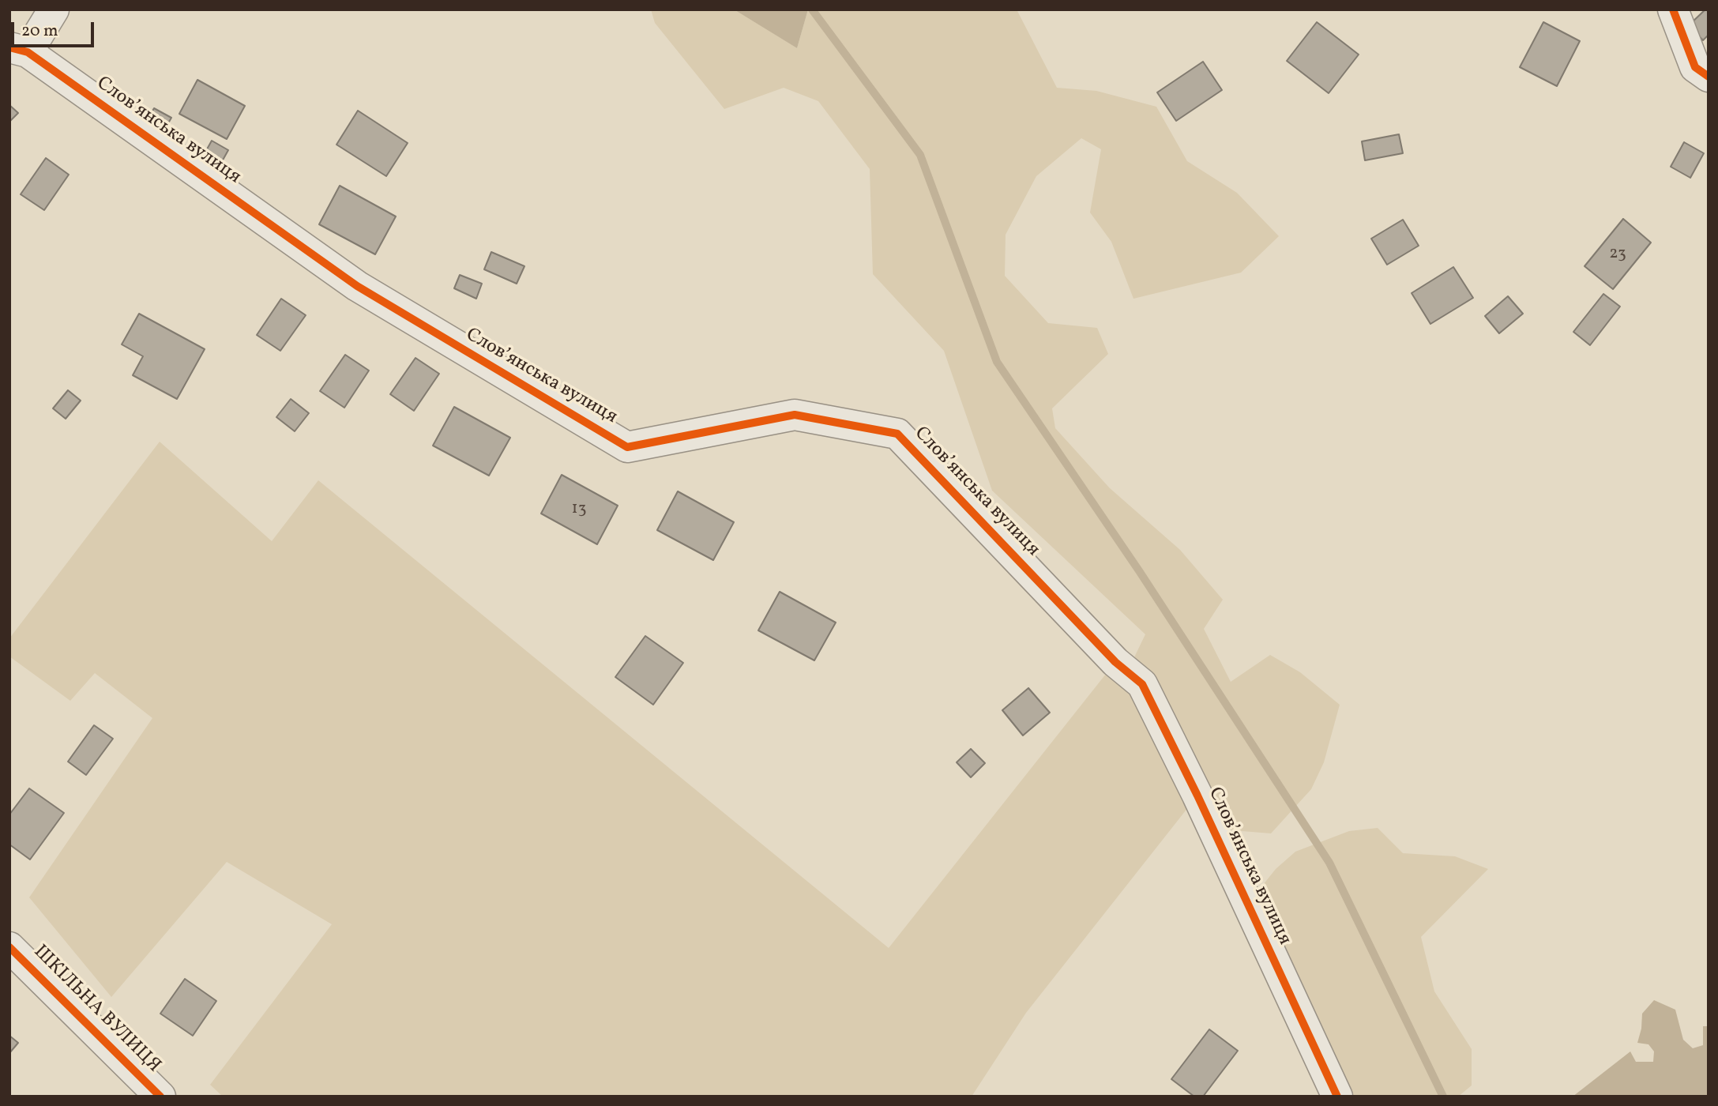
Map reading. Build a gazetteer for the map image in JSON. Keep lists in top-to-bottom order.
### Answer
{
  "streets": {
    "street": ["Словʼянська вулиця", "ШКІЛЬНА ВУЛИЦЯ"]
  },
  "house_numbers": ["23", "13"],
  "scale_bar": "20 m"
}
